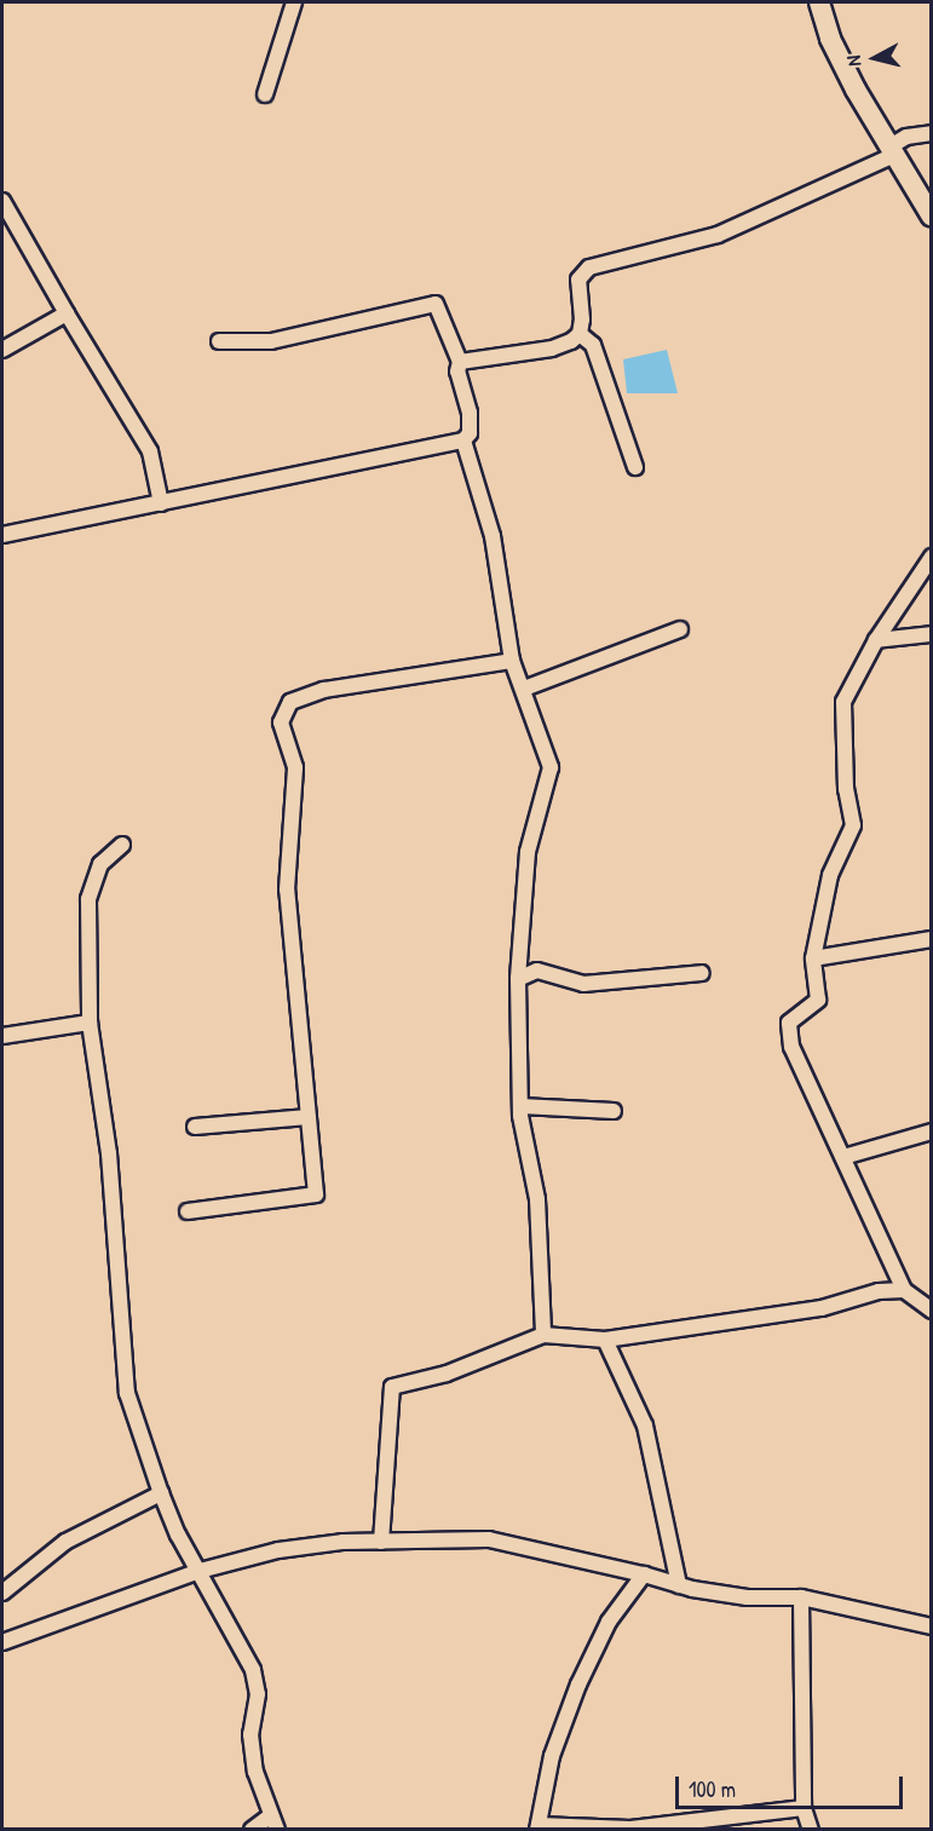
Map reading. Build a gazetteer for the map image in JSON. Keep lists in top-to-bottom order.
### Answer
{
  "scale_bar": "100 m",
  "north": "left"
}
